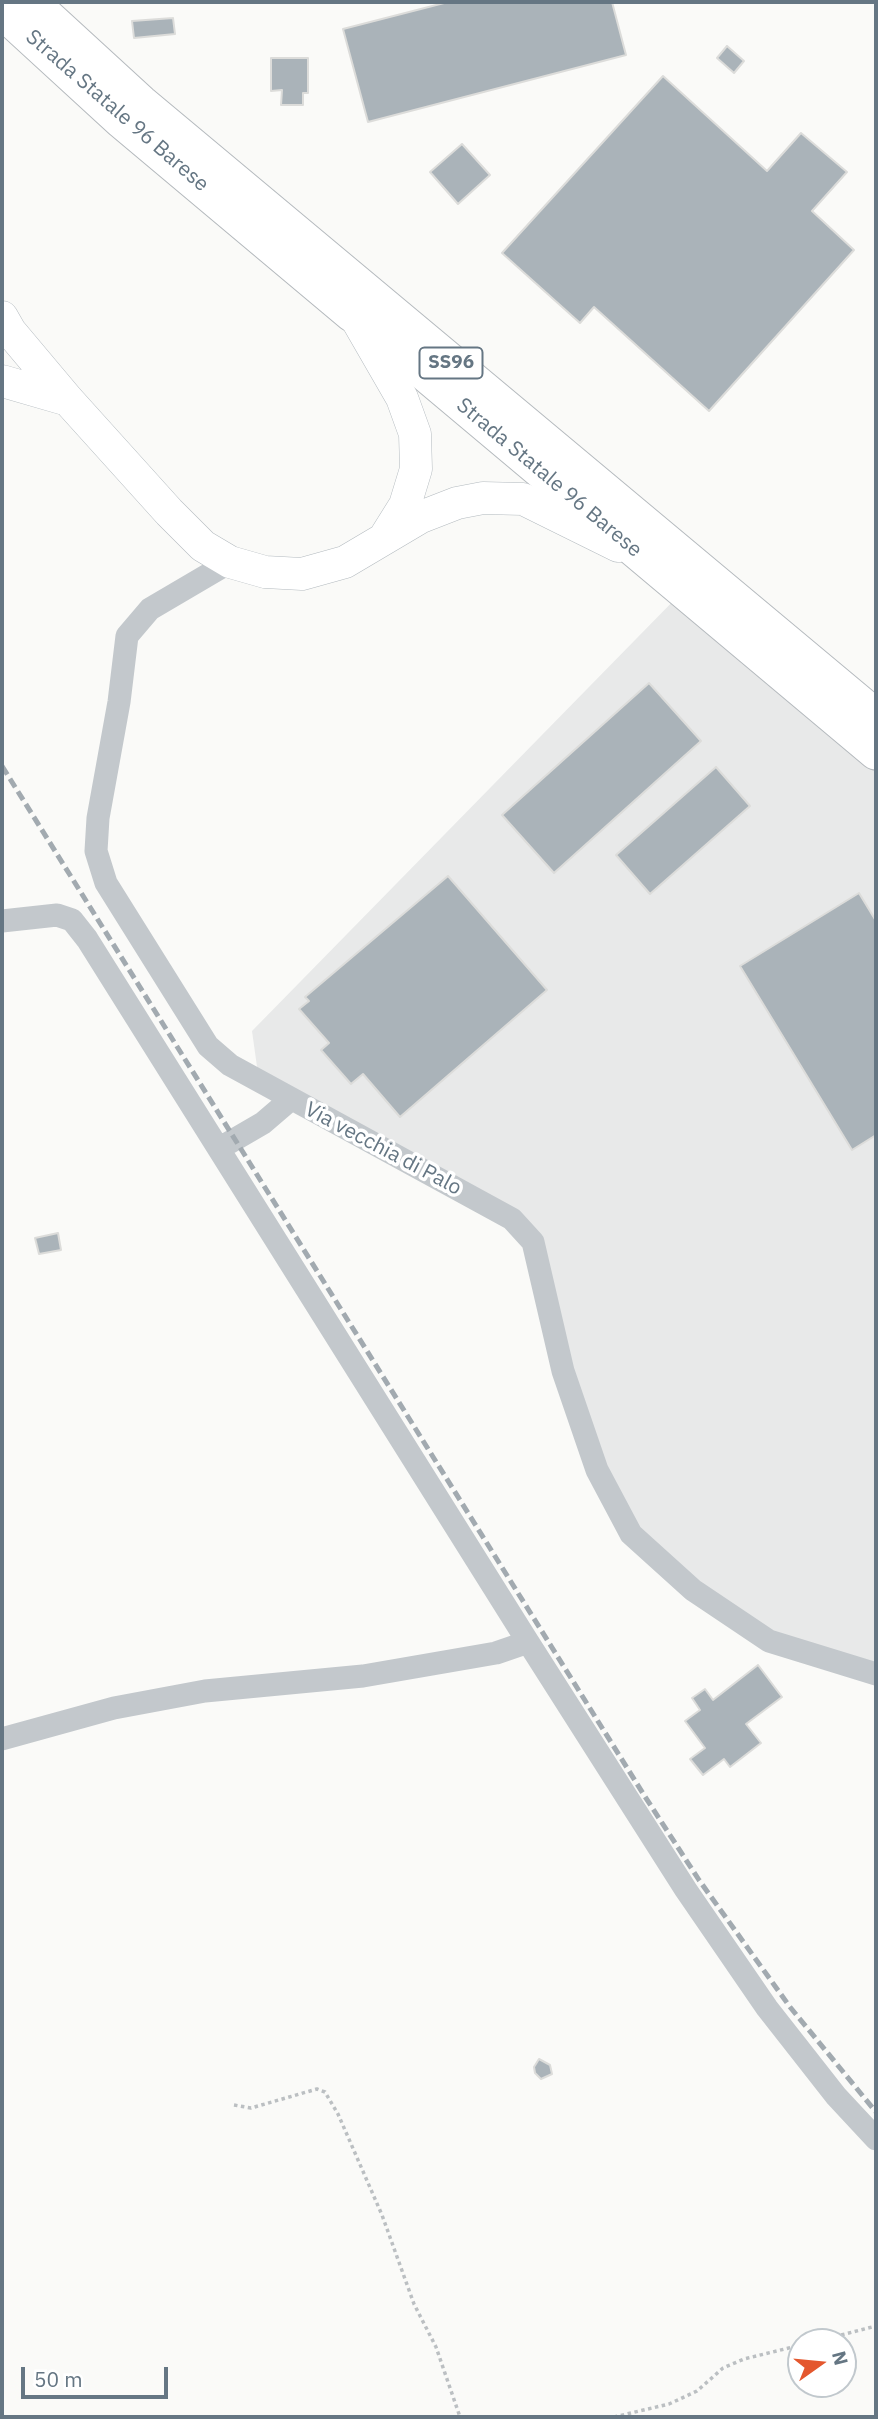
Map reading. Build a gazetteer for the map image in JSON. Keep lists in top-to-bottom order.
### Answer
{
  "streets": {
    "highway": ["Strada Statale 96 Barese"],
    "main road": ["SS96"],
    "street": ["Via vecchia di Palo"]
  },
  "scale_bar": "50 m",
  "north": "right"
}
